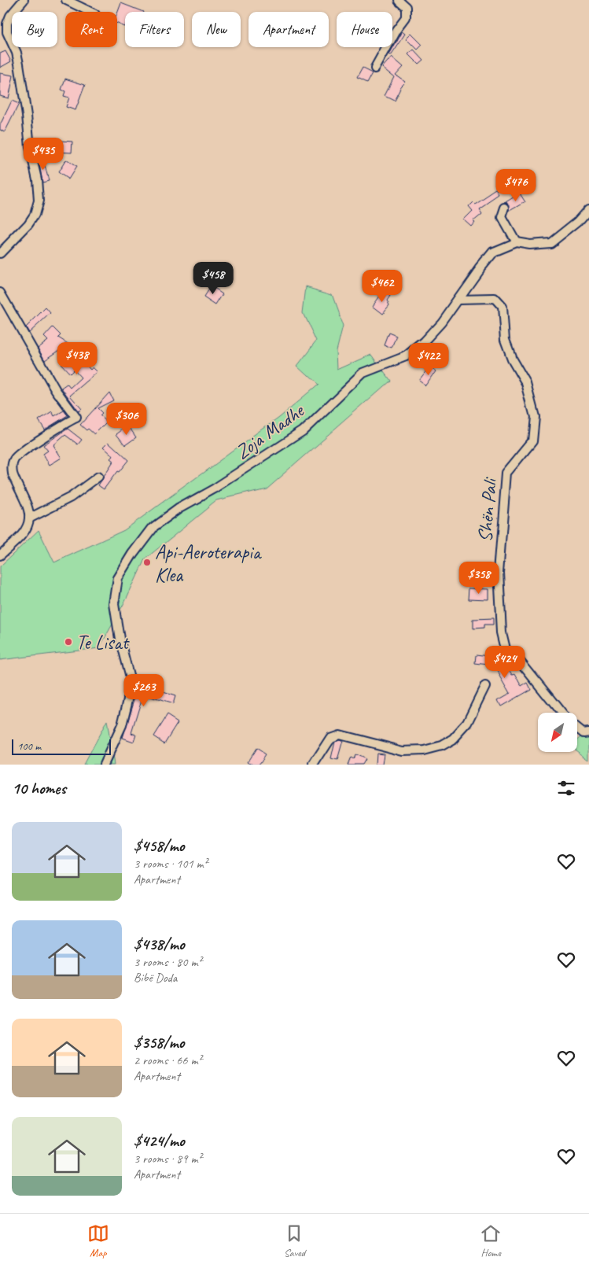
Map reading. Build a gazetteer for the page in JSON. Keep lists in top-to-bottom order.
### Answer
{
  "streets": {
    "street": ["Zoja Madhe", "Shën Pali"]
  },
  "crossings": [
    ["Zoja Madhe", "Shën Pali"]
  ],
  "places": ["Api-Aeroterapia Klea", "Te Lisat"],
  "scale_bar": "100 m",
  "north": "bottom left",
  "page": {
    "chip": [
      "Buy",
      "Rent",
      "Filters",
      "New",
      "Apartment",
      "House"
    ],
    "price": [
      "$435",
      "$476",
      "$458",
      "$462",
      "$438",
      "$422",
      "$306",
      "$358",
      "$424",
      "$263"
    ],
    "scale": "100 m",
    "heading": "10 homes",
    "list": [
      {
        "name": "$458/mo",
        "note": "3 rooms · 101 m² · Apartment"
      },
      {
        "name": "$438/mo",
        "note": "3 rooms · 80 m² · Bibë Doda"
      },
      {
        "name": "$358/mo",
        "note": "2 rooms · 66 m² · Apartment"
      },
      {
        "name": "$424/mo",
        "note": "3 rooms · 89 m² · Apartment"
      }
    ],
    "tabs": ["Map", "Saved", "Home"]
  }
}
